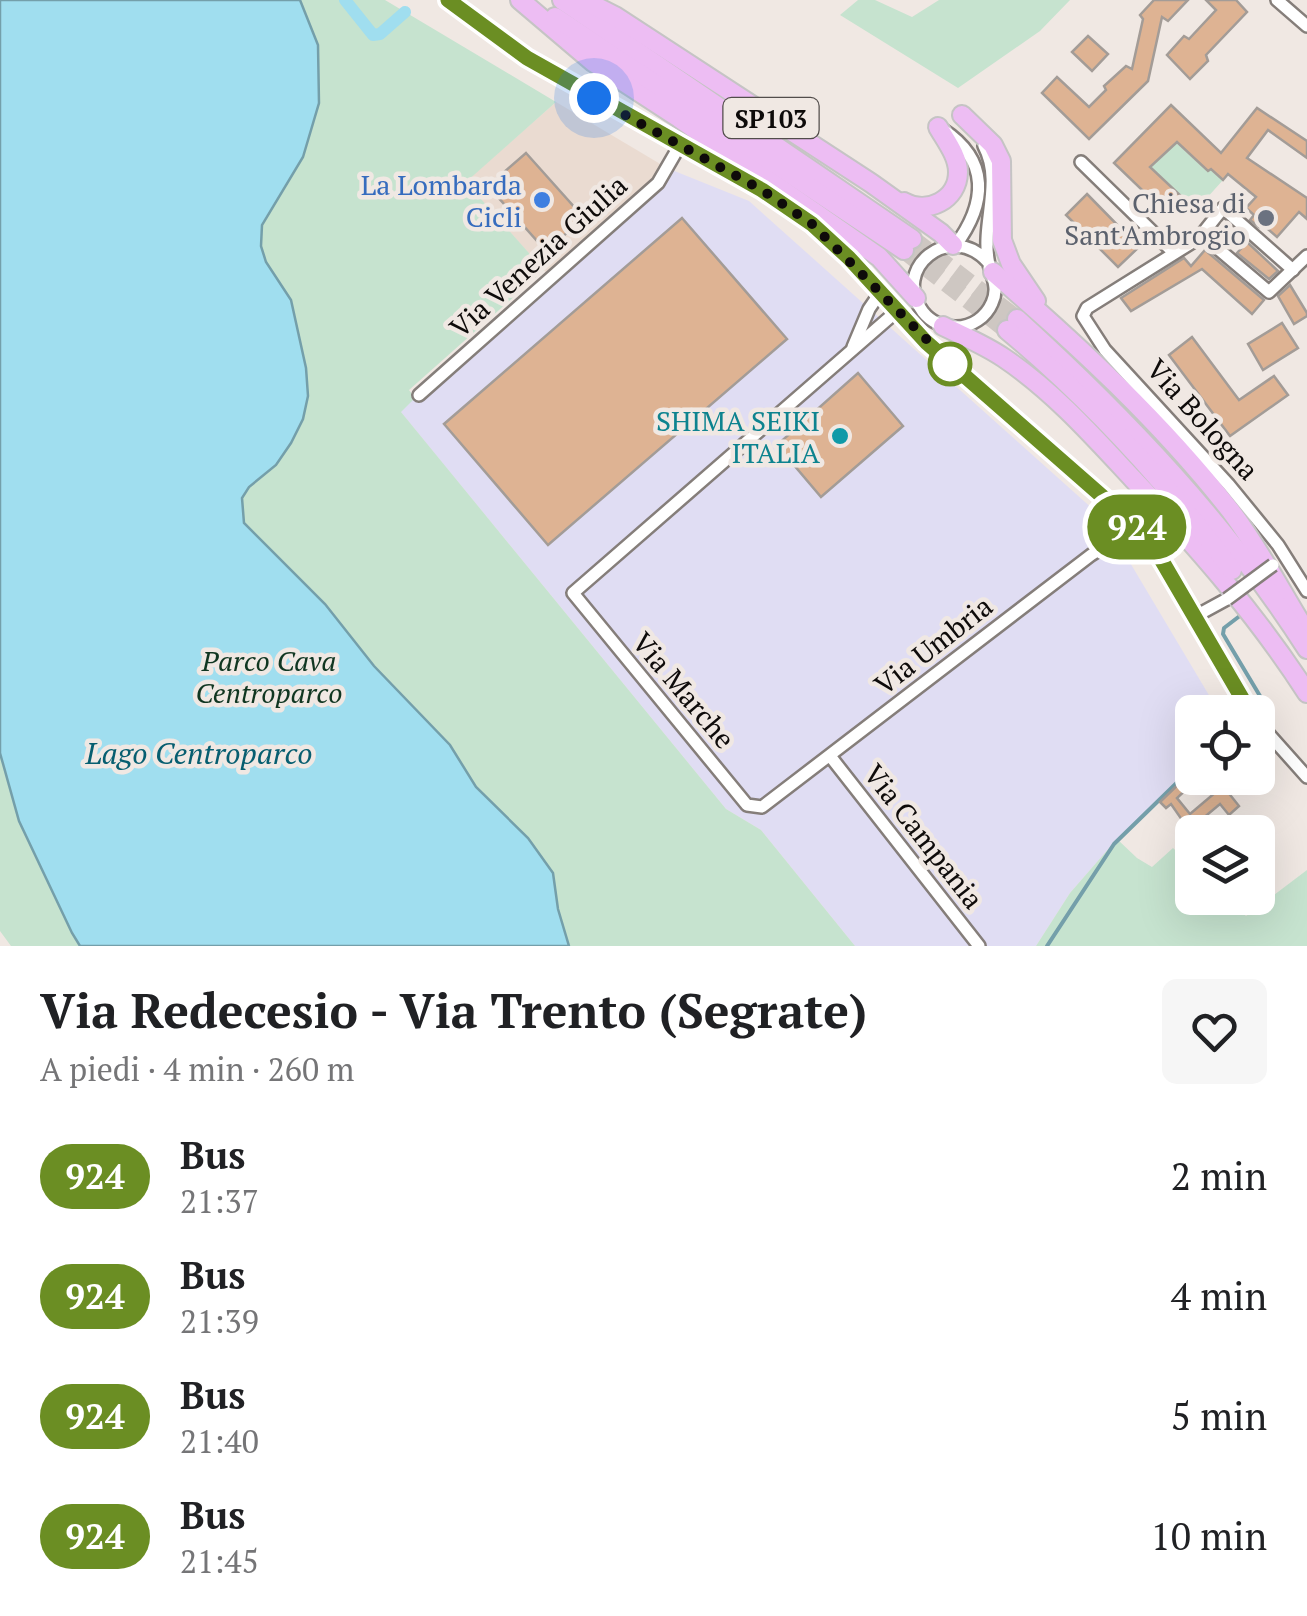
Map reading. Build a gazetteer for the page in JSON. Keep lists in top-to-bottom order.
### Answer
{
  "streets": {
    "highway": ["SP103"],
    "street": [
      "Via Venezia Giulia",
      "Via Bologna",
      "Via Umbria",
      "Via Marche",
      "Via Campania"
    ]
  },
  "crossings": [
    ["Via Umbria", "Via Marche"],
    ["Via Umbria", "Via Campania"]
  ],
  "water": ["Lago Centroparco"],
  "parks": ["Parco Cava Centroparco"],
  "places": ["La Lombarda Cicli", "Chiesa di Sant'Ambrogio", "SHIMA SEIKI ITALIA"],
  "lines": ["bus line 924"],
  "page": {
    "on_map": "924",
    "heading": ["Via Redecesio - Via Trento (Segrate)", "A piedi · 4 min · 260 m"],
    "list": [
      {
        "mark": "924",
        "name": "Bus",
        "note": "21:37",
        "value": "2 min"
      },
      {
        "mark": "924",
        "name": "Bus",
        "note": "21:39",
        "value": "4 min"
      },
      {
        "mark": "924",
        "name": "Bus",
        "note": "21:40",
        "value": "5 min"
      },
      {
        "mark": "924",
        "name": "Bus",
        "note": "21:45",
        "value": "10 min"
      }
    ]
  }
}
